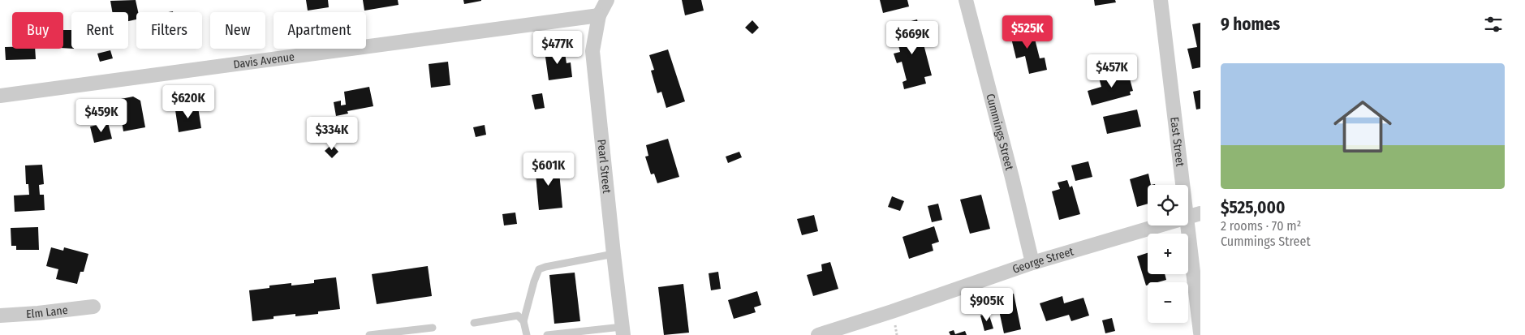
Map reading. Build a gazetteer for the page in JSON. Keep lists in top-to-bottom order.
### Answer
{
  "streets": {
    "street": [
      "Davis Avenue",
      "Cummings Street",
      "East Street",
      "Pearl Street",
      "George Street",
      "Elm Lane"
    ]
  },
  "crossings": [
    ["Davis Avenue", "Pearl Street"],
    ["Cummings Street", "George Street"]
  ],
  "page": {
    "heading": "9 homes",
    "chip": [
      "Buy",
      "Rent",
      "Filters",
      "New",
      "Apartment"
    ],
    "price": [
      "$525K",
      "$669K",
      "$477K",
      "$457K",
      "$620K",
      "$459K",
      "$334K",
      "$601K",
      "$905K"
    ],
    "list": [
      {
        "name": "$525,000",
        "note": "2 rooms · 70 m² · Cummings Street"
      }
    ],
    "map_buttons": ["+", "−"]
  }
}
